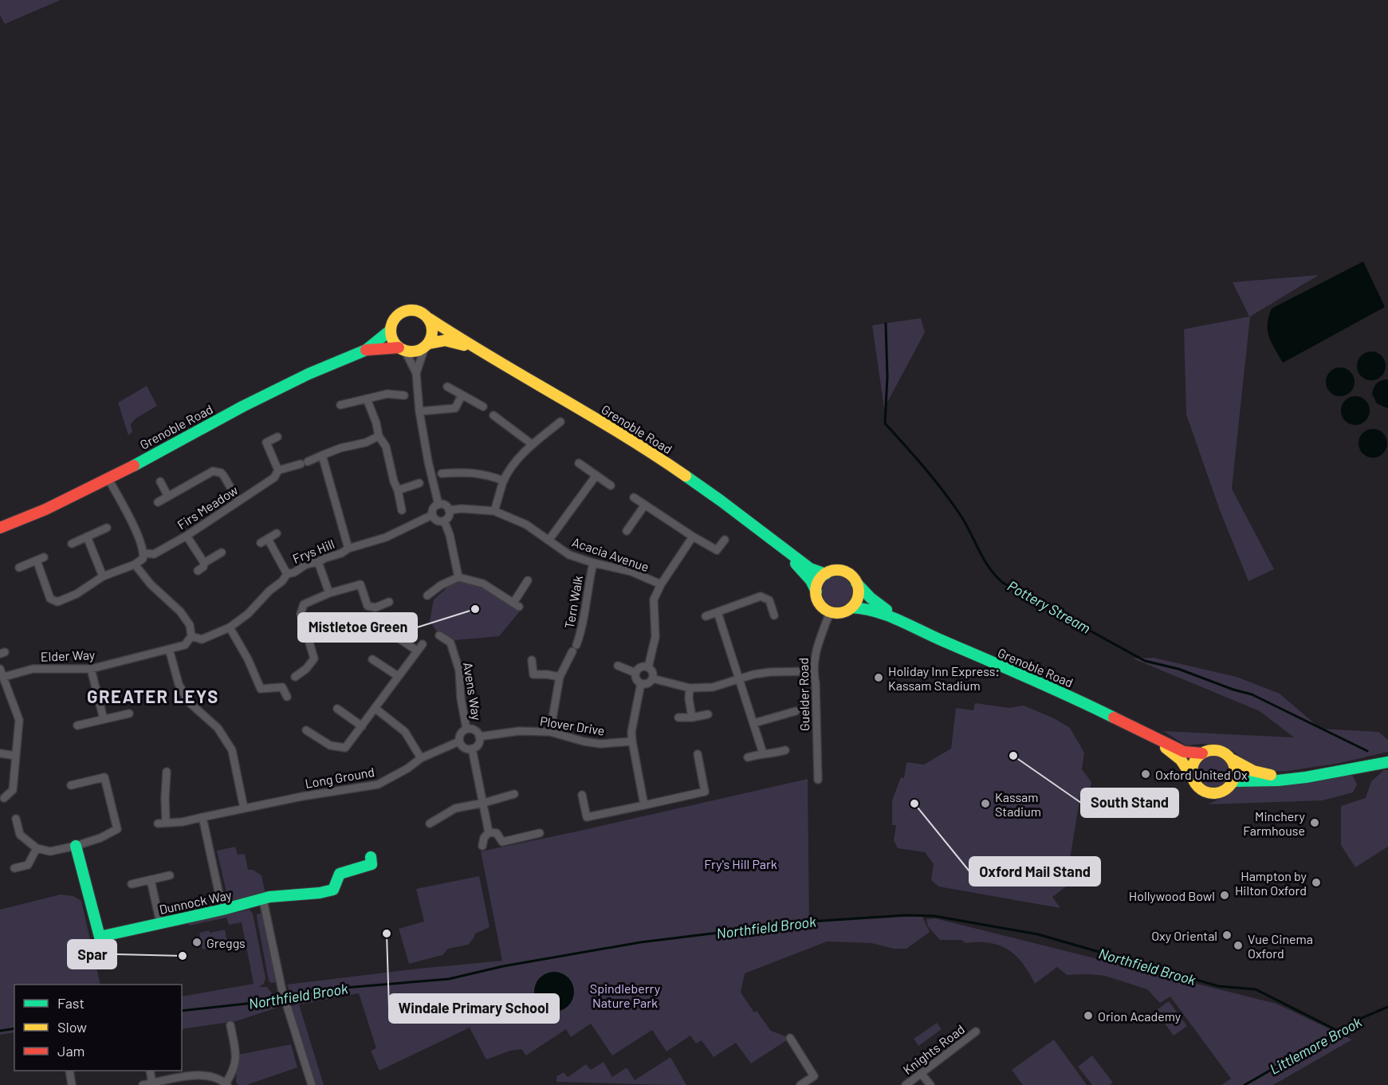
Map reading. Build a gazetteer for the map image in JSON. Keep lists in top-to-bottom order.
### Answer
{
  "streets": {
    "street": [
      "Grenoble Road",
      "Firs Meadow",
      "Frys Hill",
      "Acacia Avenue",
      "Tern Walk",
      "Elder Way",
      "Avens Way",
      "Guelder Road",
      "Plover Drive",
      "Long Ground",
      "Dunnock Way",
      "Knights Road"
    ]
  },
  "crossings": [
    ["Grenoble Road", "Guelder Road"],
    ["Frys Hill", "Acacia Avenue"],
    ["Frys Hill", "Elder Way"],
    ["Acacia Avenue", "Tern Walk"],
    ["Tern Walk", "Plover Drive"],
    ["Avens Way", "Plover Drive"],
    ["Avens Way", "Long Ground"],
    ["Plover Drive", "Long Ground"]
  ],
  "districts": ["GREATER LEYS"],
  "water": ["Pottery Stream", "Northfield Brook", "Littlemore Brook"],
  "parks": ["Fry's Hill Park", "Spindleberry Nature Park"],
  "places": [
    "Mistletoe Green",
    "Holiday Inn Express: Kassam Stadium",
    "South Stand",
    "Oxford United Ox",
    "Oxford Mail Stand",
    "Kassam Stadium",
    "Minchery Farmhouse",
    "Hampton by Hilton Oxford",
    "Hollywood Bowl",
    "Windale Primary School",
    "Oxy Oriental",
    "Greggs",
    "Vue Cinema Oxford",
    "Spar",
    "Orion Academy"
  ],
  "legend": ["Fast", "Slow", "Jam"]
}
